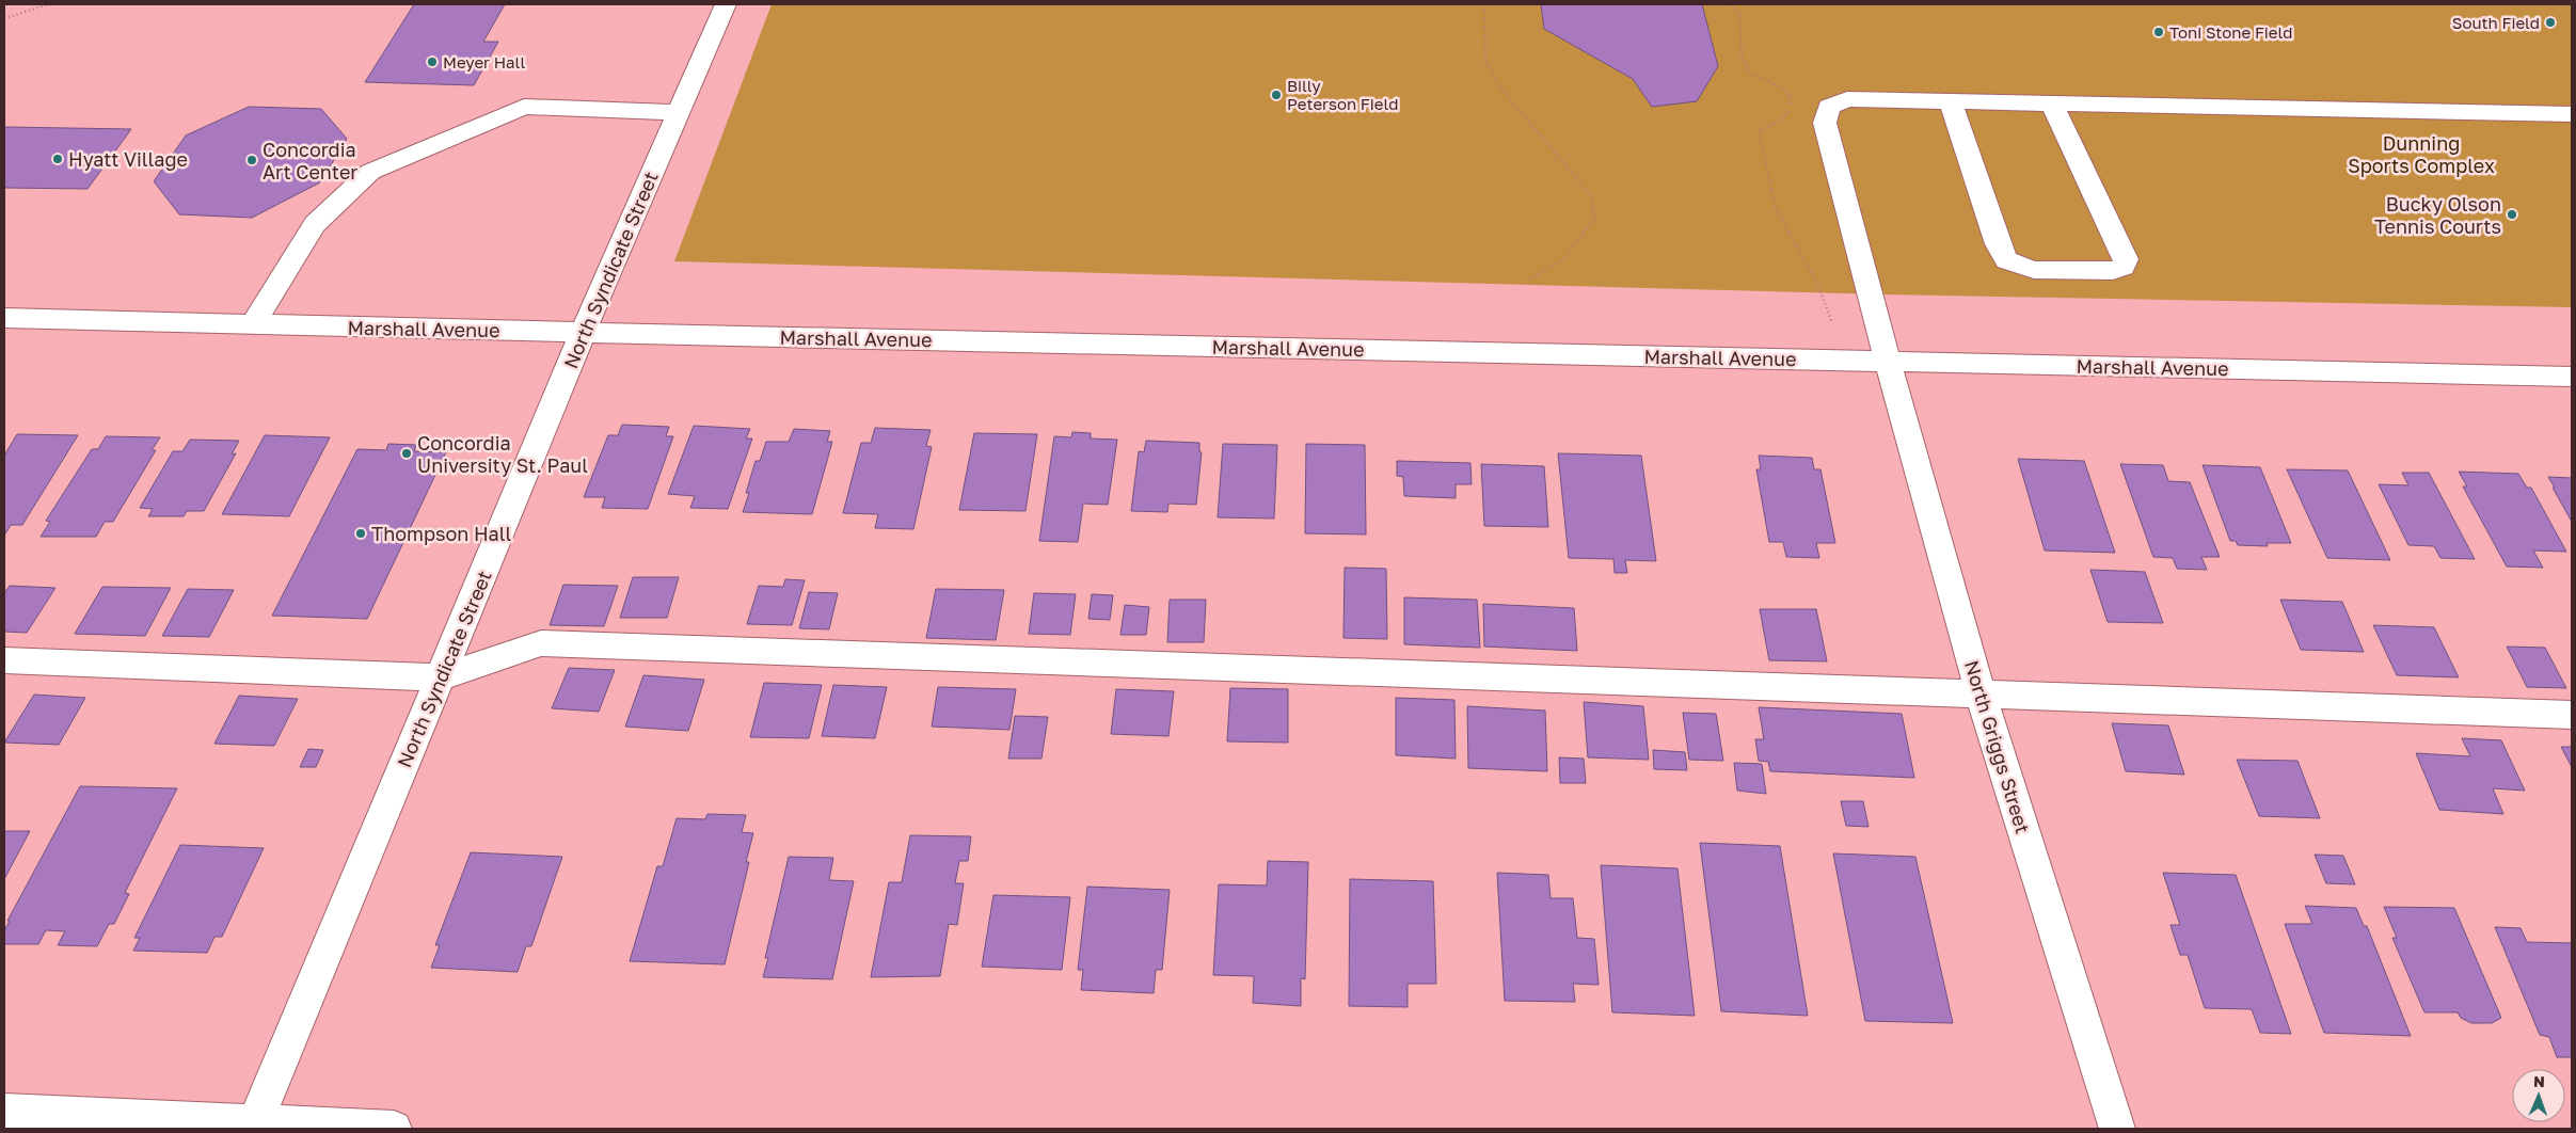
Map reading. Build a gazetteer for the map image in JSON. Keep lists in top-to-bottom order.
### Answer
{
  "streets": {
    "street": ["North Syndicate Street", "Marshall Avenue", "North Griggs Street"]
  },
  "crossings": [
    ["North Syndicate Street", "Marshall Avenue"],
    ["Marshall Avenue", "North Griggs Street"]
  ],
  "parks": ["Dunning Sports Complex"],
  "places": [
    "South Field",
    "Toni Stone Field",
    "Meyer Hall",
    "Billy Peterson Field",
    "Hyatt Village",
    "Concordia Art Center",
    "Bucky Olson Tennis Courts",
    "Concordia University St. Paul",
    "Thompson Hall"
  ],
  "north": "top"
}
